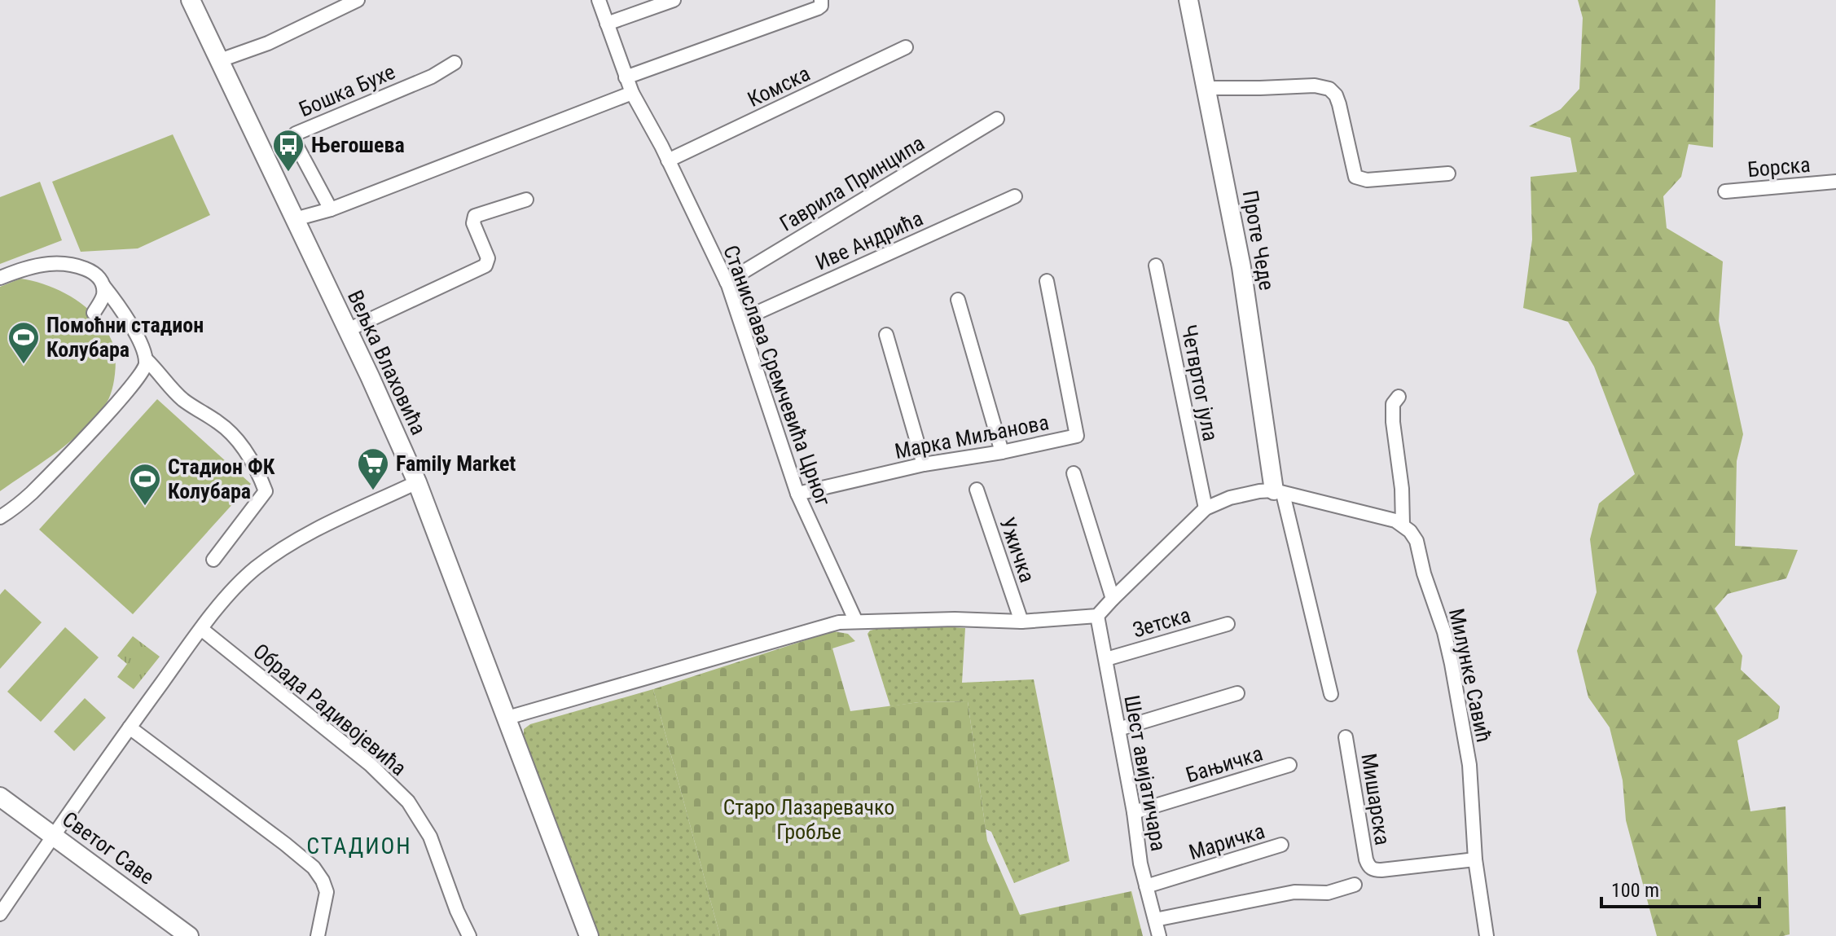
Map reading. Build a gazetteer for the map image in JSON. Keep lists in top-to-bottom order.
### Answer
{
  "streets": {
    "street": [
      "Комска",
      "Бошка Бухе",
      "Борска",
      "Гаврила Принципа",
      "Иве Андрића",
      "Проте Чеде",
      "Вељка Влаховића",
      "Станислава Сремчевића Црног",
      "Четвртог јула",
      "Марка Миљанова",
      "Ужичка",
      "Зетска",
      "Милунке Савић",
      "Обрада Радивојевића",
      "Бањичка",
      "Шест авијатичара",
      "Мишарска",
      "Маричка",
      "Светог Саве"
    ]
  },
  "crossings": [
    ["Комска", "Станислава Сремчевића Црног"],
    ["Гаврила Принципа", "Станислава Сремчевића Црног"],
    ["Иве Андрића", "Станислава Сремчевића Црног"],
    ["Станислава Сремчевића Црног", "Марка Миљанова"],
    ["Зетска", "Шест авијатичара"],
    ["Милунке Савић", "Мишарска"],
    ["Бањичка", "Шест авијатичара"],
    ["Шест авијатичара", "Маричка"]
  ],
  "districts": ["СТАДИОН"],
  "parks": ["Старо Лазаревачко Гробље"],
  "places": {
    "bus stop": ["Његошева"],
    "sports": ["Помоћни стадион Колубара", "Стадион ФК Колубара"],
    "supermarket": ["Family Market"]
  },
  "scale_bar": "100 m"
}
